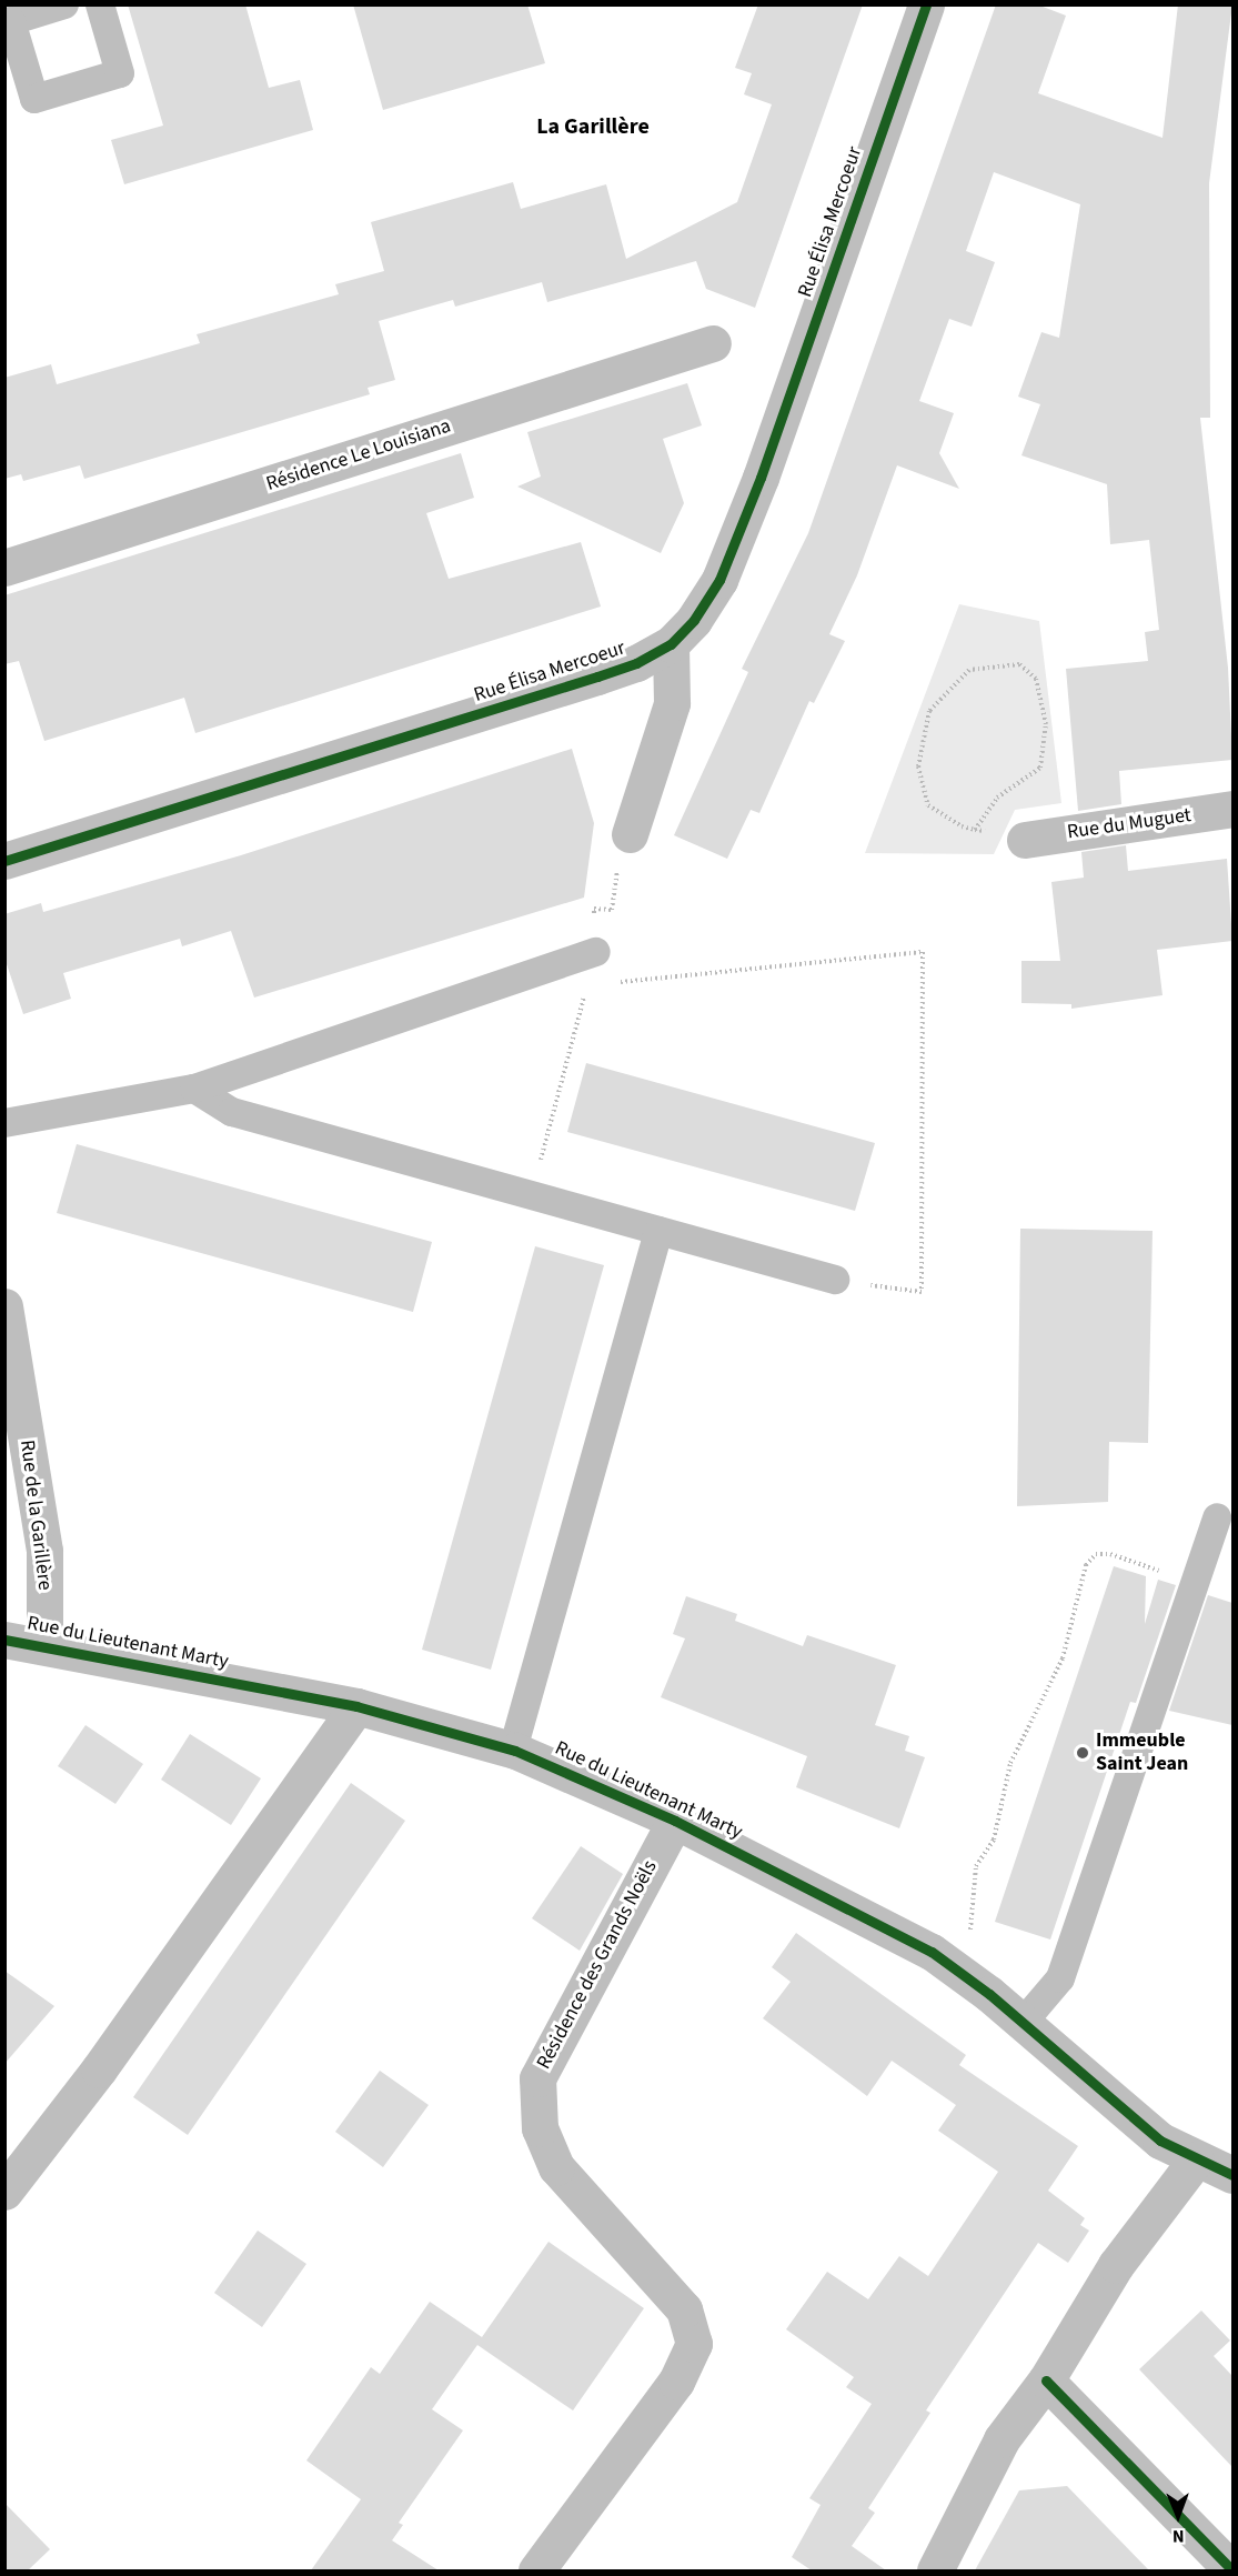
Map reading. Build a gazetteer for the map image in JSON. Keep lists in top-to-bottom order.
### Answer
{
  "streets": {
    "street": [
      "Rue Élisa Mercoeur",
      "Résidence Le Louisiana",
      "Rue du Muguet",
      "Rue de la Garillère",
      "Rue du Lieutenant Marty",
      "Résidence des Grands Noëls"
    ]
  },
  "crossings": [
    ["Rue de la Garillère", "Rue du Lieutenant Marty"],
    ["Rue du Lieutenant Marty", "Résidence des Grands Noëls"]
  ],
  "districts": ["La Garillère"],
  "places": ["Immeuble Saint Jean"],
  "north": "bottom"
}
